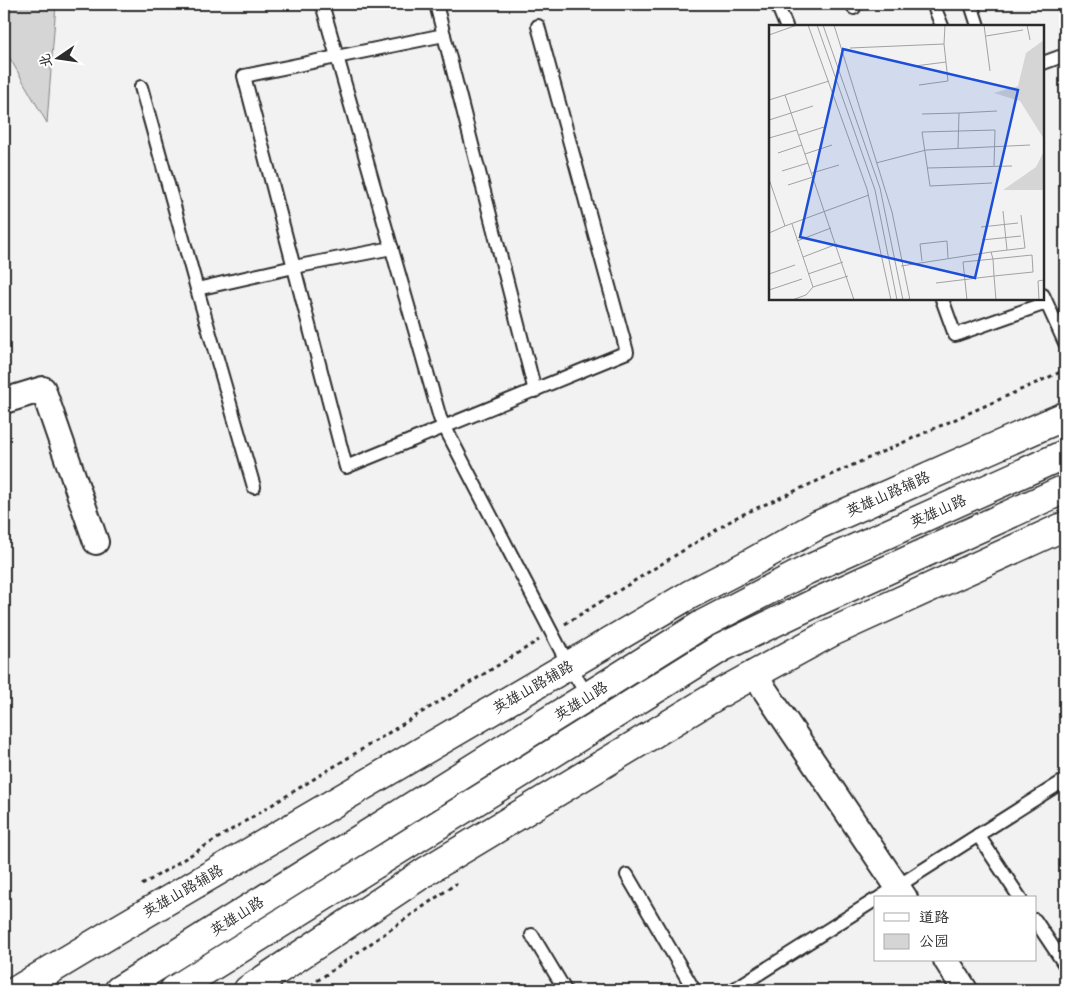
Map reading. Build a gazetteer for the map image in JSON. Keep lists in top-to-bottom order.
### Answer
{
  "streets": {
    "street": ["英雄山路辅路", "英雄山路"]
  },
  "legend": ["道路", "公园"],
  "north": "left"
}
